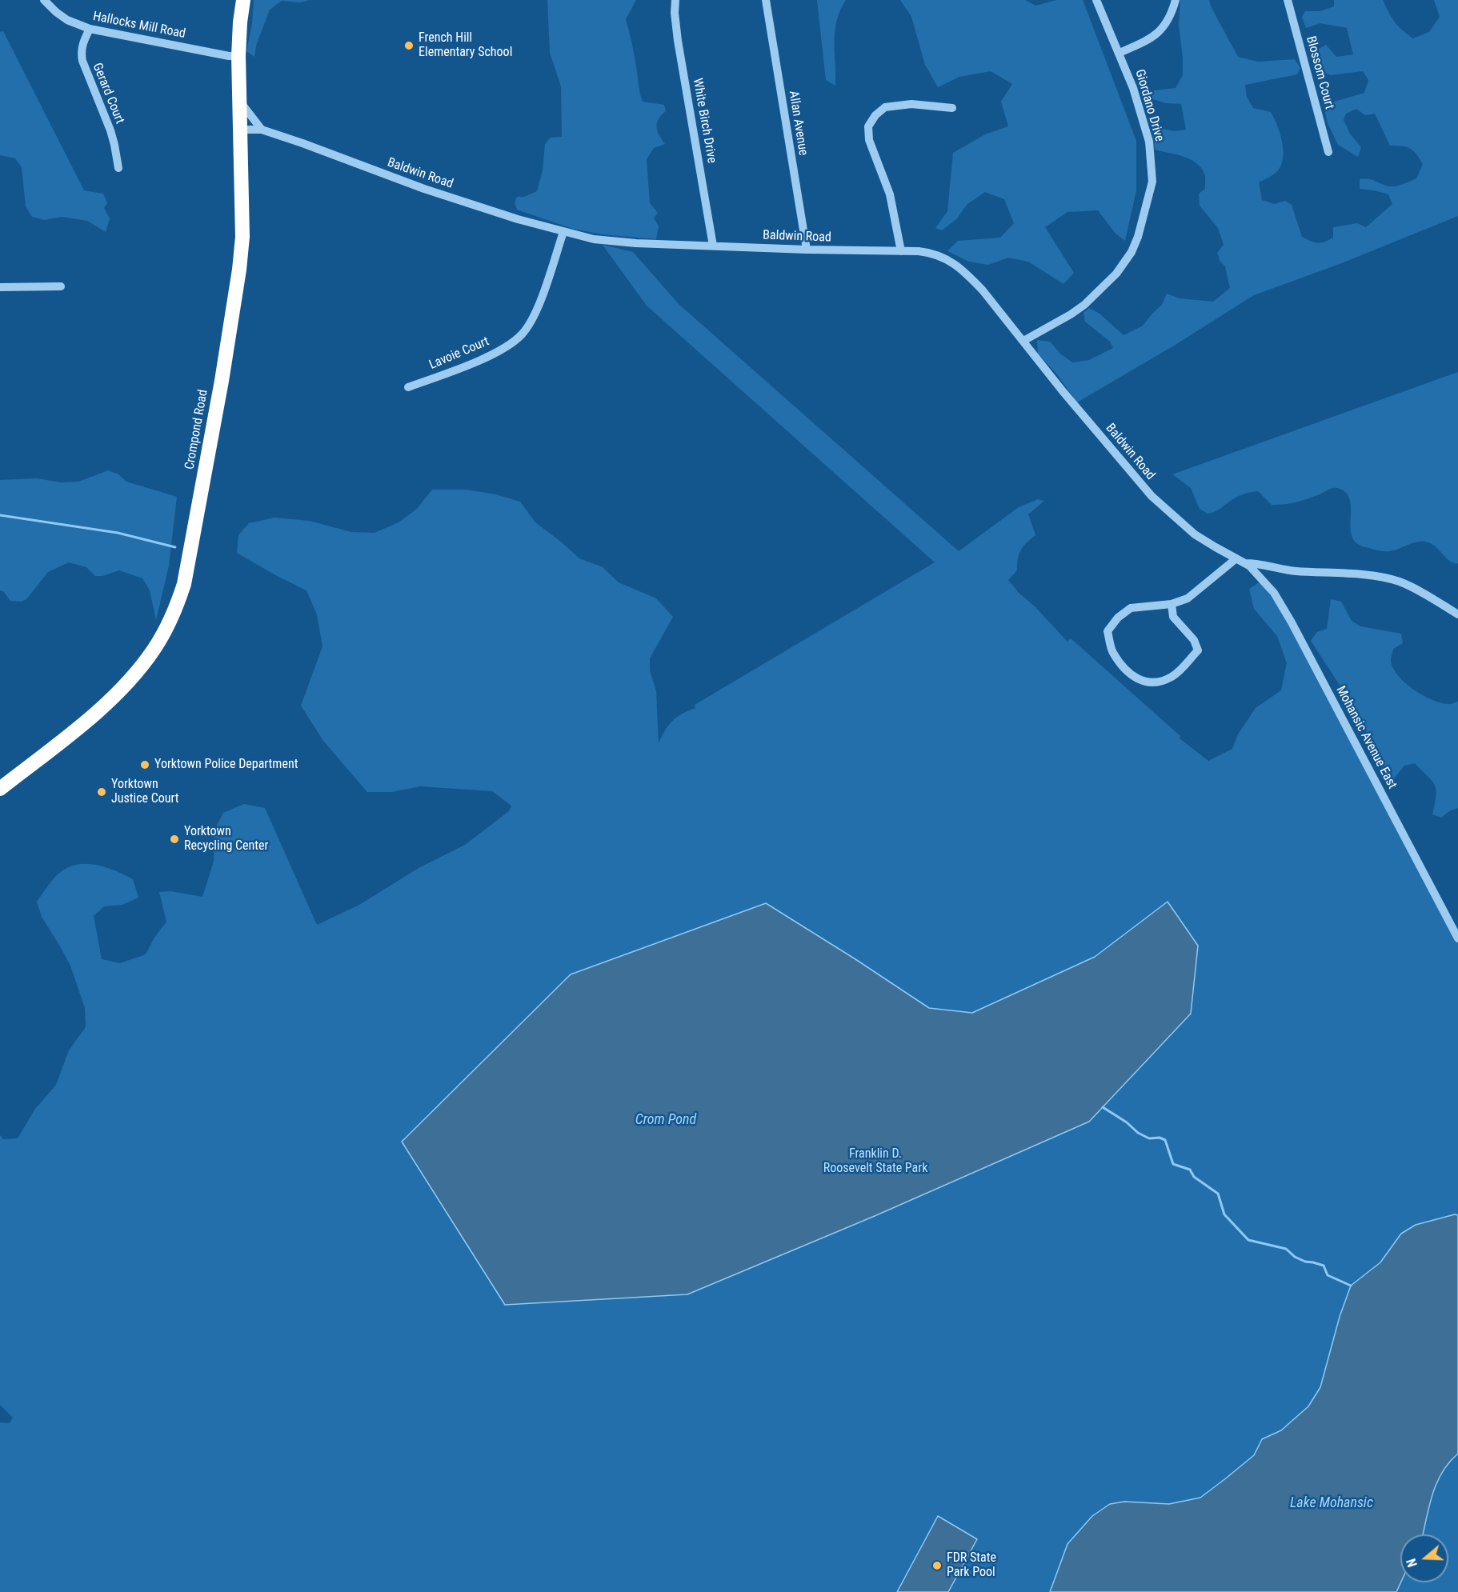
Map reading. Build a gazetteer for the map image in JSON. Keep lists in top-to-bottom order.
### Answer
{
  "streets": {
    "highway": ["Crompond Road"],
    "street": [
      "Hallocks Mill Road",
      "Blossom Court",
      "Gerard Court",
      "Giordano Drive",
      "White Birch Drive",
      "Allan Avenue",
      "Baldwin Road",
      "Lavoie Court",
      "Mohansic Avenue East"
    ]
  },
  "crossings": [
    ["Hallocks Mill Road", "Gerard Court"],
    ["Hallocks Mill Road", "Crompond Road"],
    ["Giordano Drive", "Baldwin Road"],
    ["White Birch Drive", "Baldwin Road"],
    ["Allan Avenue", "Baldwin Road"],
    ["Baldwin Road", "Lavoie Court"],
    ["Baldwin Road", "Crompond Road"],
    ["Baldwin Road", "Mohansic Avenue East"]
  ],
  "water": ["Crom Pond", "Lake Mohansic"],
  "parks": ["Franklin D. Roosevelt State Park"],
  "places": [
    "French Hill Elementary School",
    "Yorktown Police Department",
    "Yorktown Justice Court",
    "Yorktown Recycling Center",
    "FDR State Park Pool"
  ],
  "north": "left"
}
